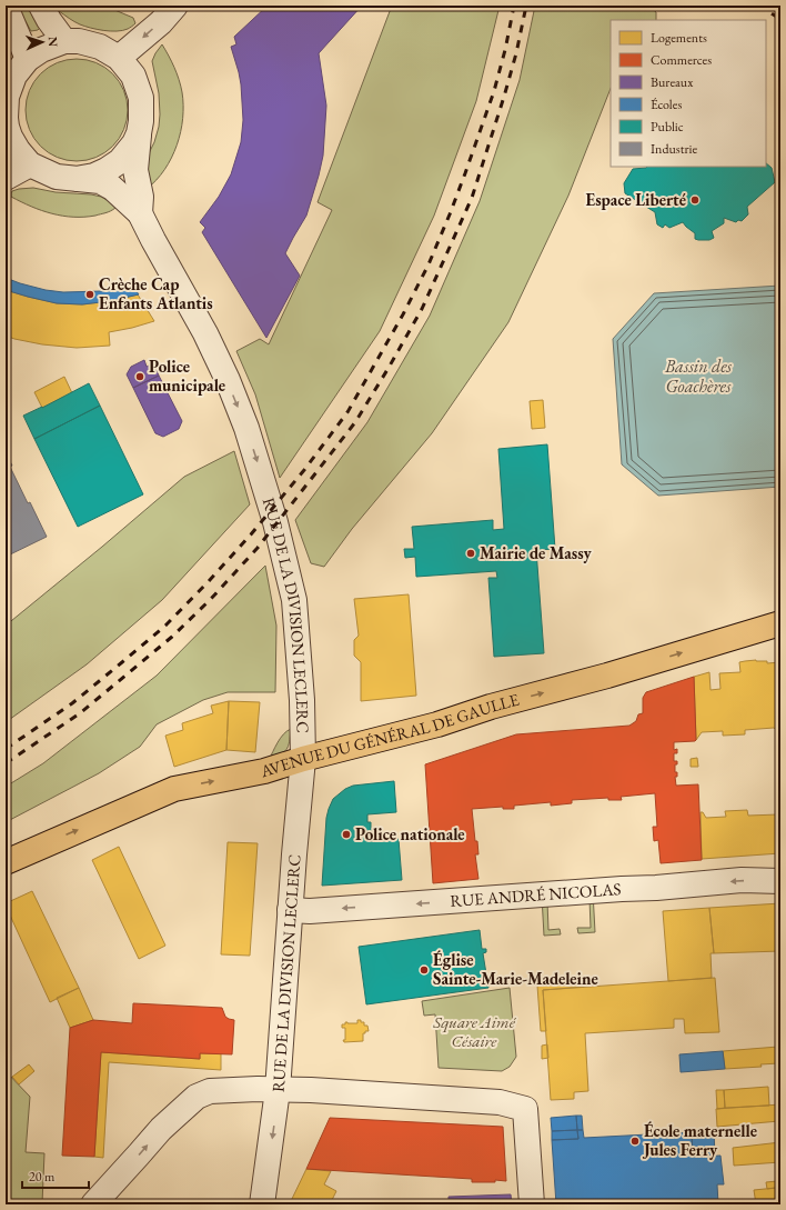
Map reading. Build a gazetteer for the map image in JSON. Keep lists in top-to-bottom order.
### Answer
{
  "streets": {
    "main road": ["AVENUE DU GÉNÉRAL DE GAULLE"],
    "street": ["RUE DE LA DIVISION LECLERC", "RUE ANDRÉ NICOLAS"]
  },
  "crossings": [
    ["RUE DE LA DIVISION LECLERC", "AVENUE DU GÉNÉRAL DE GAULLE"],
    ["RUE DE LA DIVISION LECLERC", "RUE ANDRÉ NICOLAS"]
  ],
  "one_way": ["RUE DE LA DIVISION LECLERC", "AVENUE DU GÉNÉRAL DE GAULLE", "RUE ANDRÉ NICOLAS"],
  "water": ["Bassin des Goachères"],
  "parks": ["Square Aimé Césaire"],
  "places": [
    "Espace Liberté",
    "Crèche Cap Enfants Atlantis",
    "Police municipale",
    "Mairie de Massy",
    "Police nationale",
    "Église Sainte-Marie-Madeleine",
    "École maternelle Jules Ferry"
  ],
  "legend": [
    "Logements",
    "Commerces",
    "Bureaux",
    "Écoles",
    "Public",
    "Industrie"
  ],
  "scale_bar": "20 m",
  "north": "right"
}
